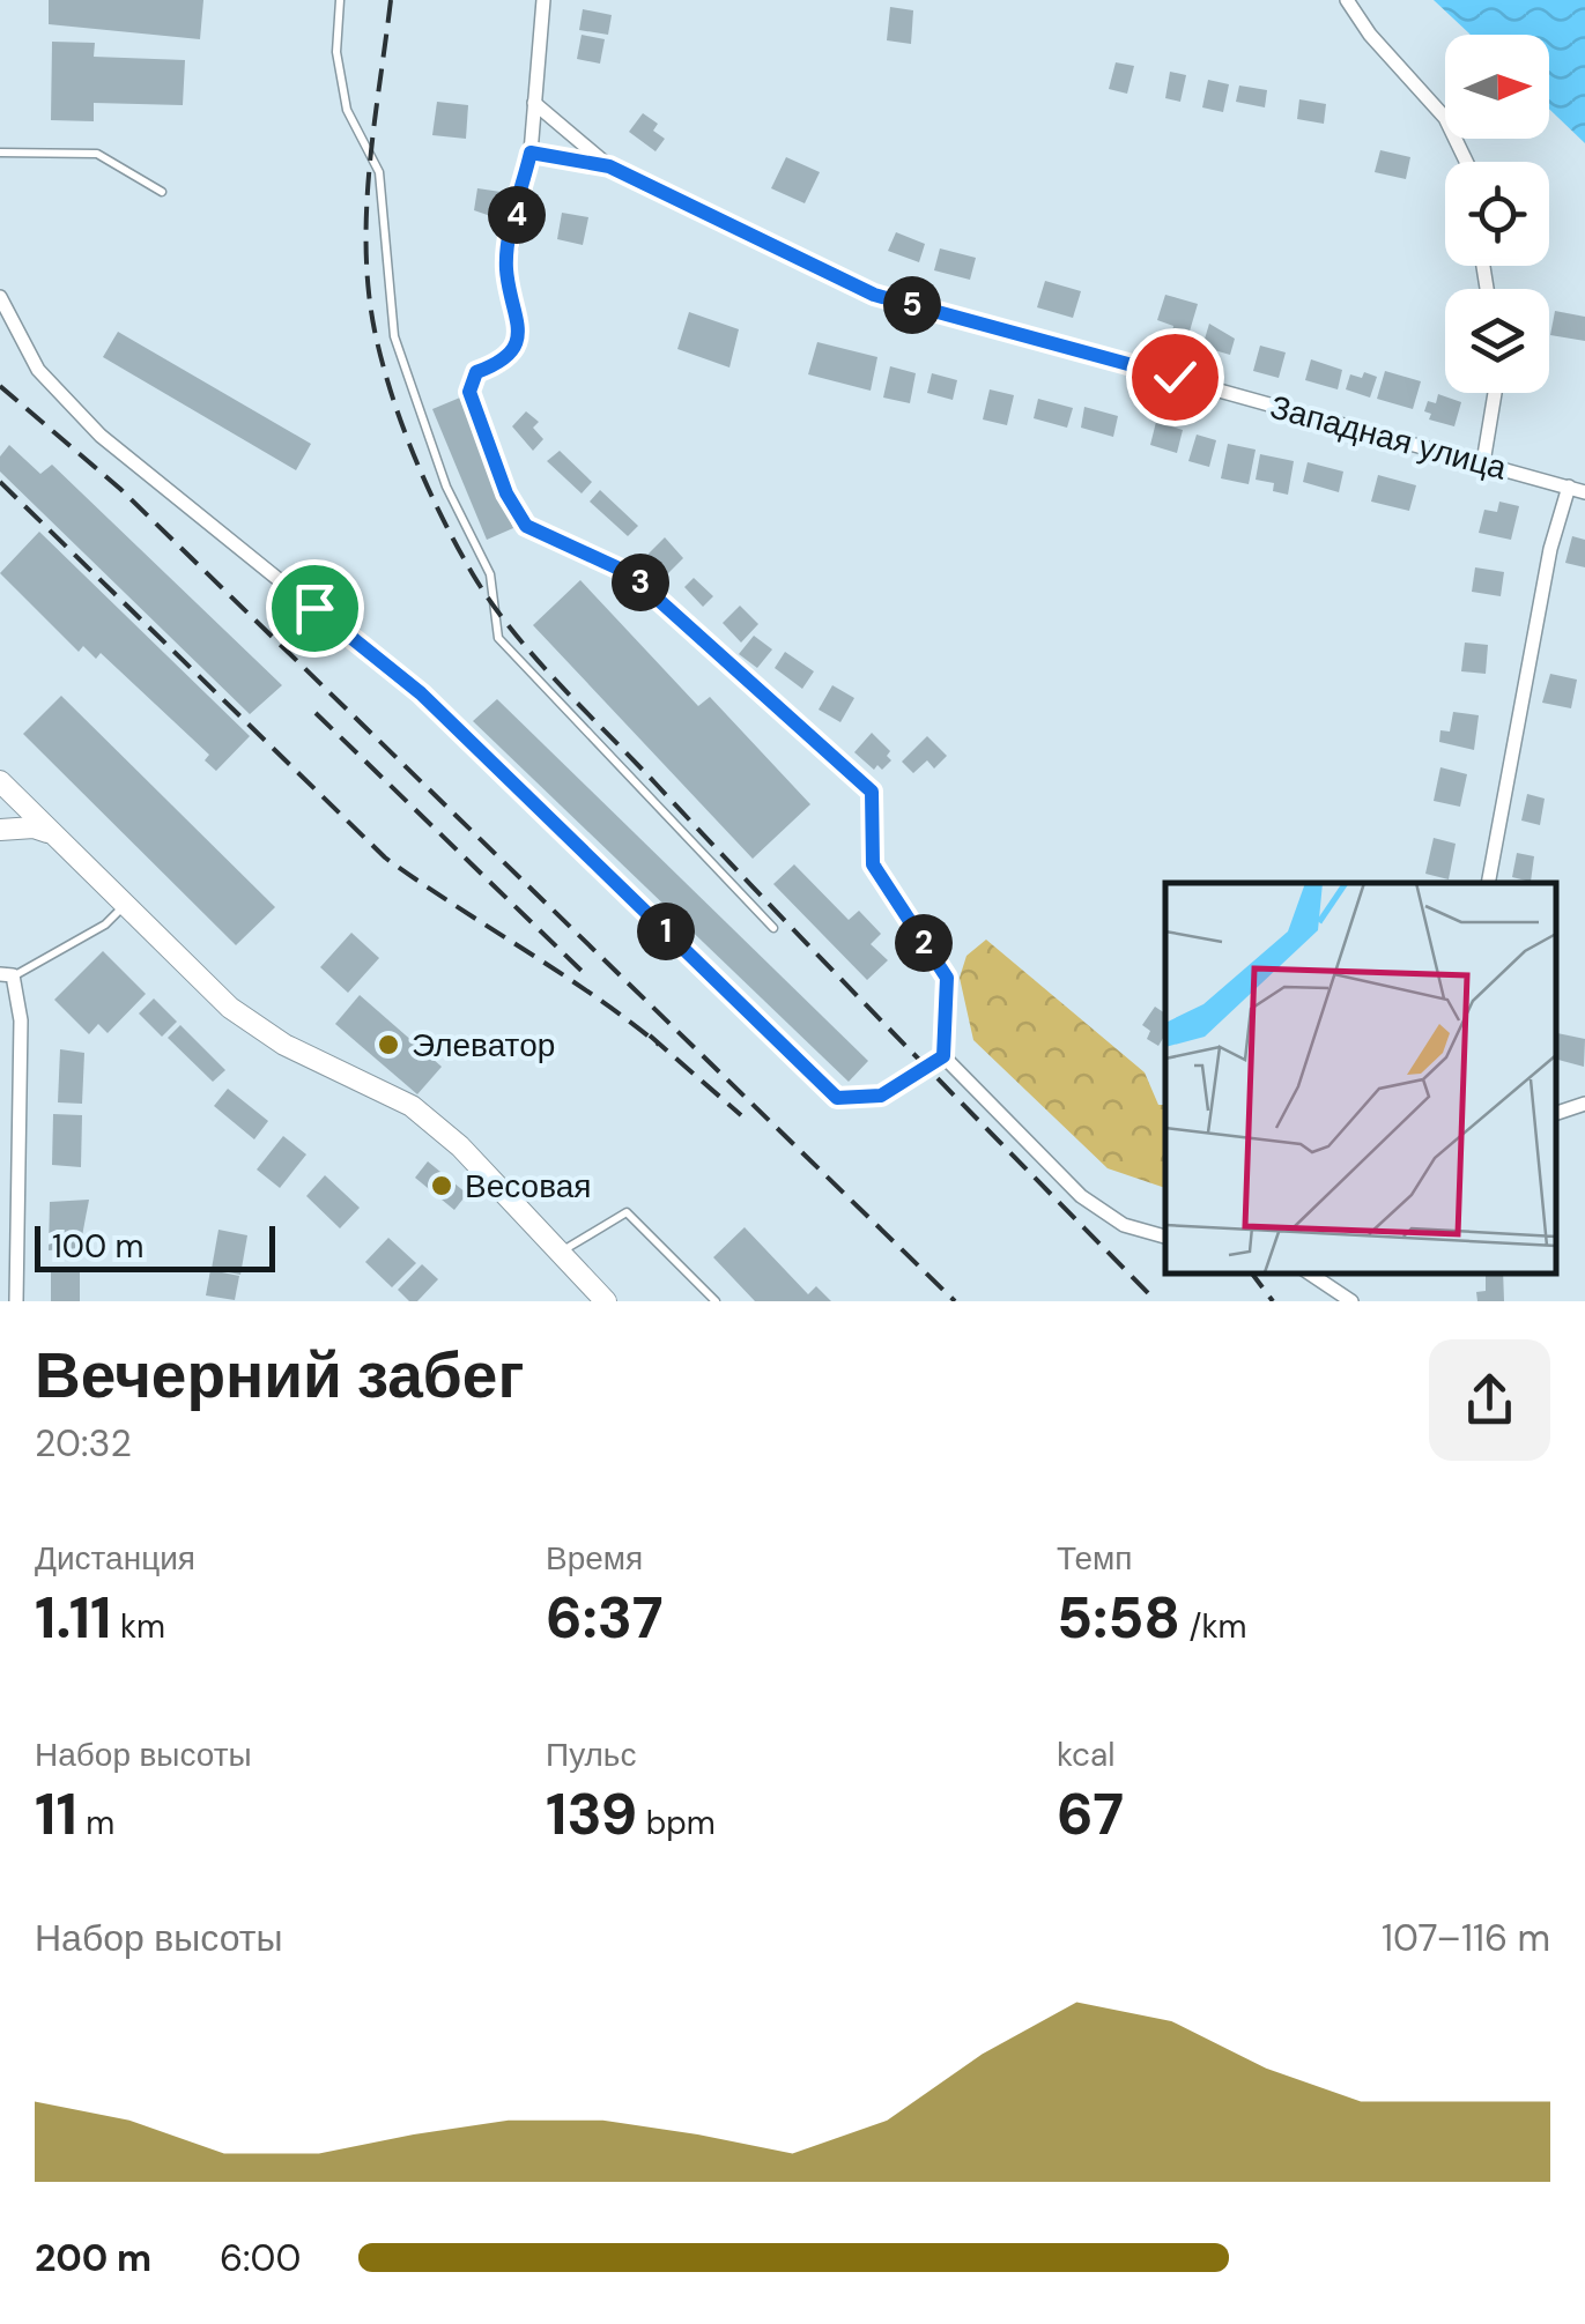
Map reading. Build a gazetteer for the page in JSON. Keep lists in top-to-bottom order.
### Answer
{
  "streets": {
    "street": ["Западная улица"]
  },
  "places": ["Элеватор", "Весовая"],
  "scale_bar": "100 m",
  "north": "right",
  "page": {
    "pins": [
      "4",
      "5",
      "3",
      "1",
      "2"
    ],
    "scale": "100 m",
    "heading": ["Вечерний забег", "20:32"],
    "stats": [
      ["Дистанция", "1.11 km"],
      ["Время", "6:37"],
      ["Темп", "5:58 /km"],
      ["Набор высоты", "11 m"],
      ["Пульс", "139 bpm"],
      ["kcal", "67"]
    ],
    "chart": ["Набор высоты", "107–116 m"],
    "list": [
      {
        "name": "200 m",
        "note": "6:00"
      }
    ]
  }
}
